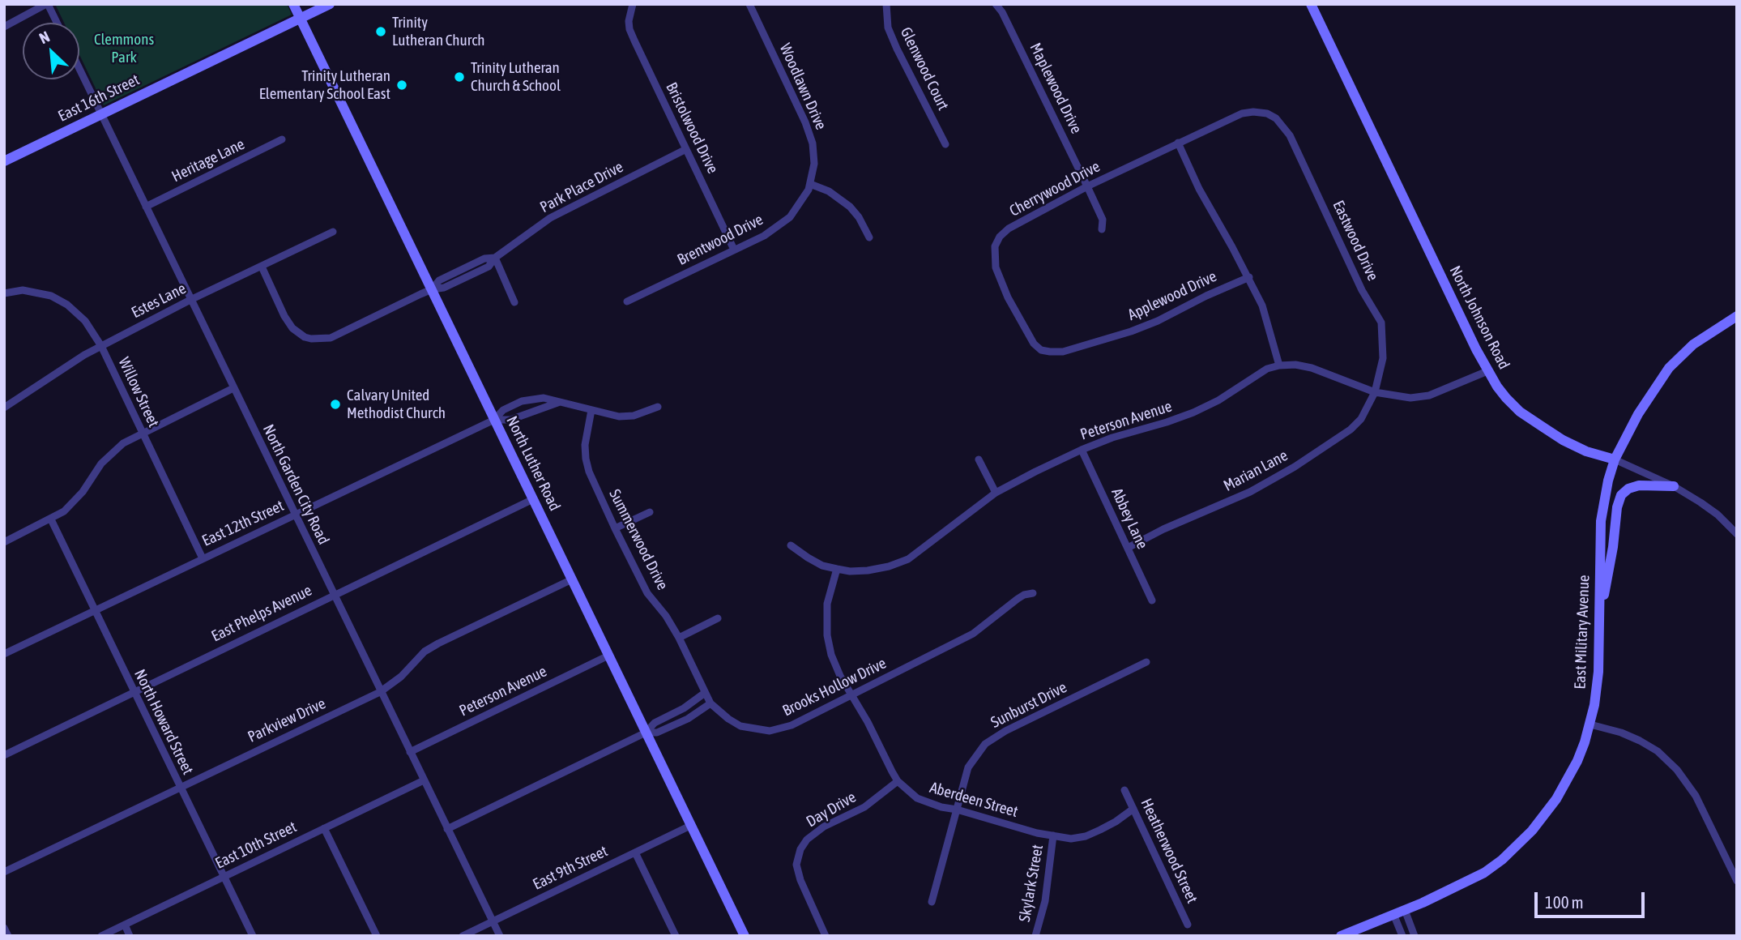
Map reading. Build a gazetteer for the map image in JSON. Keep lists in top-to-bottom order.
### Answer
{
  "streets": {
    "main road": [
      "East 16th Street",
      "North Johnson Road",
      "North Luther Road",
      "East Military Avenue"
    ],
    "street": [
      "Glenwood Court",
      "Woodlawn Drive",
      "Maplewood Drive",
      "Bristolwood Drive",
      "Heritage Lane",
      "Park Place Drive",
      "Cherrywood Drive",
      "Brentwood Drive",
      "Eastwood Drive",
      "Applewood Drive",
      "Estes Lane",
      "Willow Street",
      "Peterson Avenue",
      "Marian Lane",
      "North Garden City Road",
      "Abbey Lane",
      "East 12th Street",
      "Summerwood Drive",
      "East Phelps Avenue",
      "Brooks Hollow Drive",
      "Sunburst Drive",
      "Parkview Drive",
      "North Howard Street",
      "Aberdeen Street",
      "Day Drive",
      "East 10th Street",
      "Heatherwood Street",
      "East 9th Street",
      "Skylark Street"
    ]
  },
  "crossings": [
    ["Woodlawn Drive", "Brentwood Drive"],
    ["Maplewood Drive", "Cherrywood Drive"],
    ["East 16th Street", "North Luther Road"],
    ["East 16th Street", "North Garden City Road"],
    ["Bristolwood Drive", "Park Place Drive"],
    ["Bristolwood Drive", "Brentwood Drive"],
    ["Heritage Lane", "North Garden City Road"],
    ["Park Place Drive", "Estes Lane"],
    ["Park Place Drive", "North Luther Road"],
    ["Cherrywood Drive", "Eastwood Drive"],
    ["Cherrywood Drive", "Applewood Drive"],
    ["Eastwood Drive", "Peterson Avenue"],
    ["Eastwood Drive", "Marian Lane"],
    ["Estes Lane", "Willow Street"],
    ["Estes Lane", "North Garden City Road"],
    ["North Johnson Road", "Peterson Avenue"],
    ["North Johnson Road", "East Military Avenue"],
    ["Willow Street", "East 12th Street"],
    ["Peterson Avenue", "North Luther Road"],
    ["Peterson Avenue", "Marian Lane"],
    ["Peterson Avenue", "North Garden City Road"],
    ["Peterson Avenue", "Abbey Lane"],
    ["Peterson Avenue", "Aberdeen Street"],
    ["North Luther Road", "East 12th Street"],
    ["North Luther Road", "East Phelps Avenue"],
    ["North Luther Road", "Parkview Drive"],
    ["North Luther Road", "East 9th Street"],
    ["Marian Lane", "Abbey Lane"],
    ["North Garden City Road", "East 12th Street"],
    ["North Garden City Road", "East Phelps Avenue"],
    ["North Garden City Road", "Parkview Drive"],
    ["North Garden City Road", "East 10th Street"],
    ["North Garden City Road", "East 9th Street"],
    ["East 12th Street", "Summerwood Drive"],
    ["East 12th Street", "North Howard Street"],
    ["Summerwood Drive", "Brooks Hollow Drive"],
    ["East Phelps Avenue", "North Howard Street"],
    ["Brooks Hollow Drive", "Aberdeen Street"],
    ["Sunburst Drive", "Aberdeen Street"],
    ["Parkview Drive", "North Howard Street"],
    ["North Howard Street", "East 10th Street"],
    ["Aberdeen Street", "Day Drive"],
    ["Aberdeen Street", "Heatherwood Street"],
    ["Aberdeen Street", "Skylark Street"]
  ],
  "parks": ["Clemmons Park"],
  "places": [
    "Trinity Lutheran Church",
    "Trinity Lutheran Church & School",
    "Trinity Lutheran Elementary School East",
    "Calvary United Methodist Church"
  ],
  "scale_bar": "100 m",
  "north": "top left"
}
